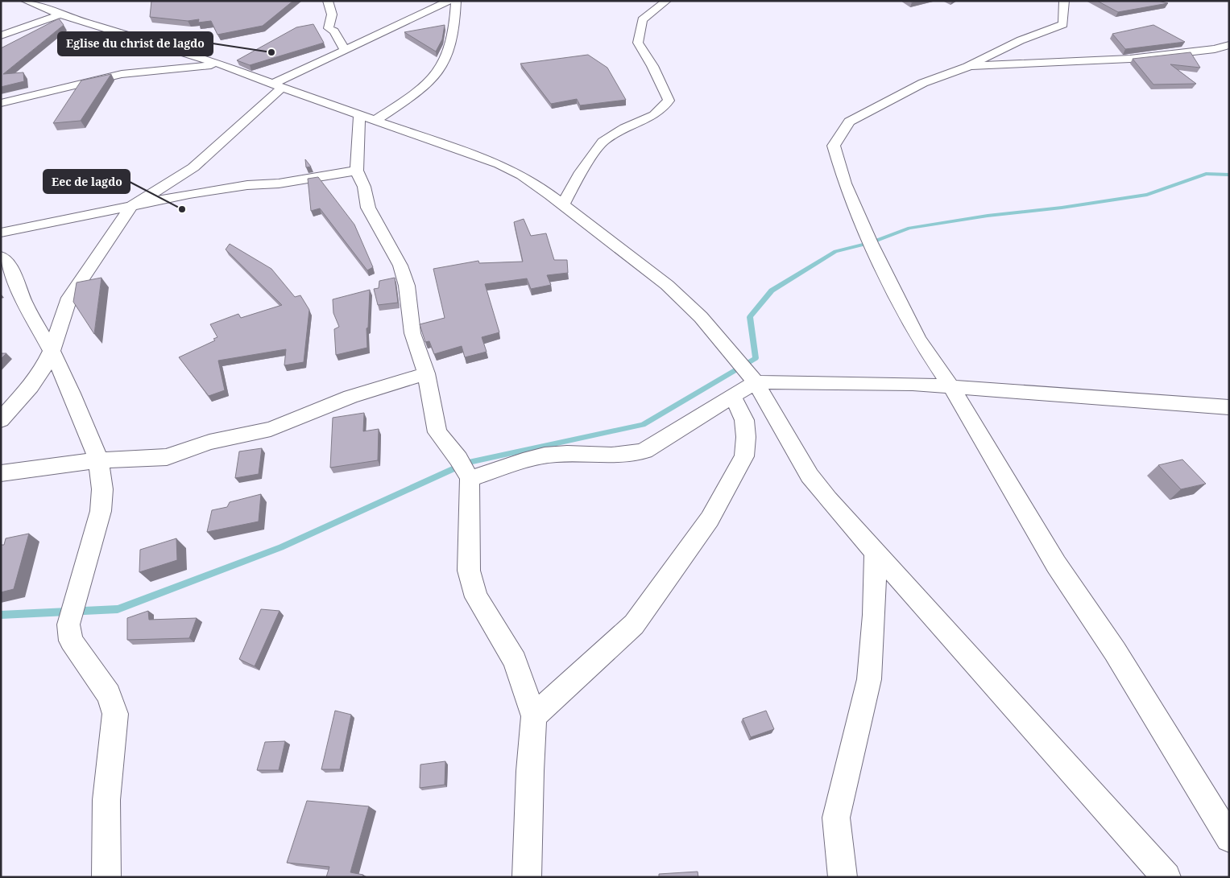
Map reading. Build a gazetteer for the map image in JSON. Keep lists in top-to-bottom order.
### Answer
{
  "places": ["Eglise du christ de lagdo", "Eec de lagdo"]
}
